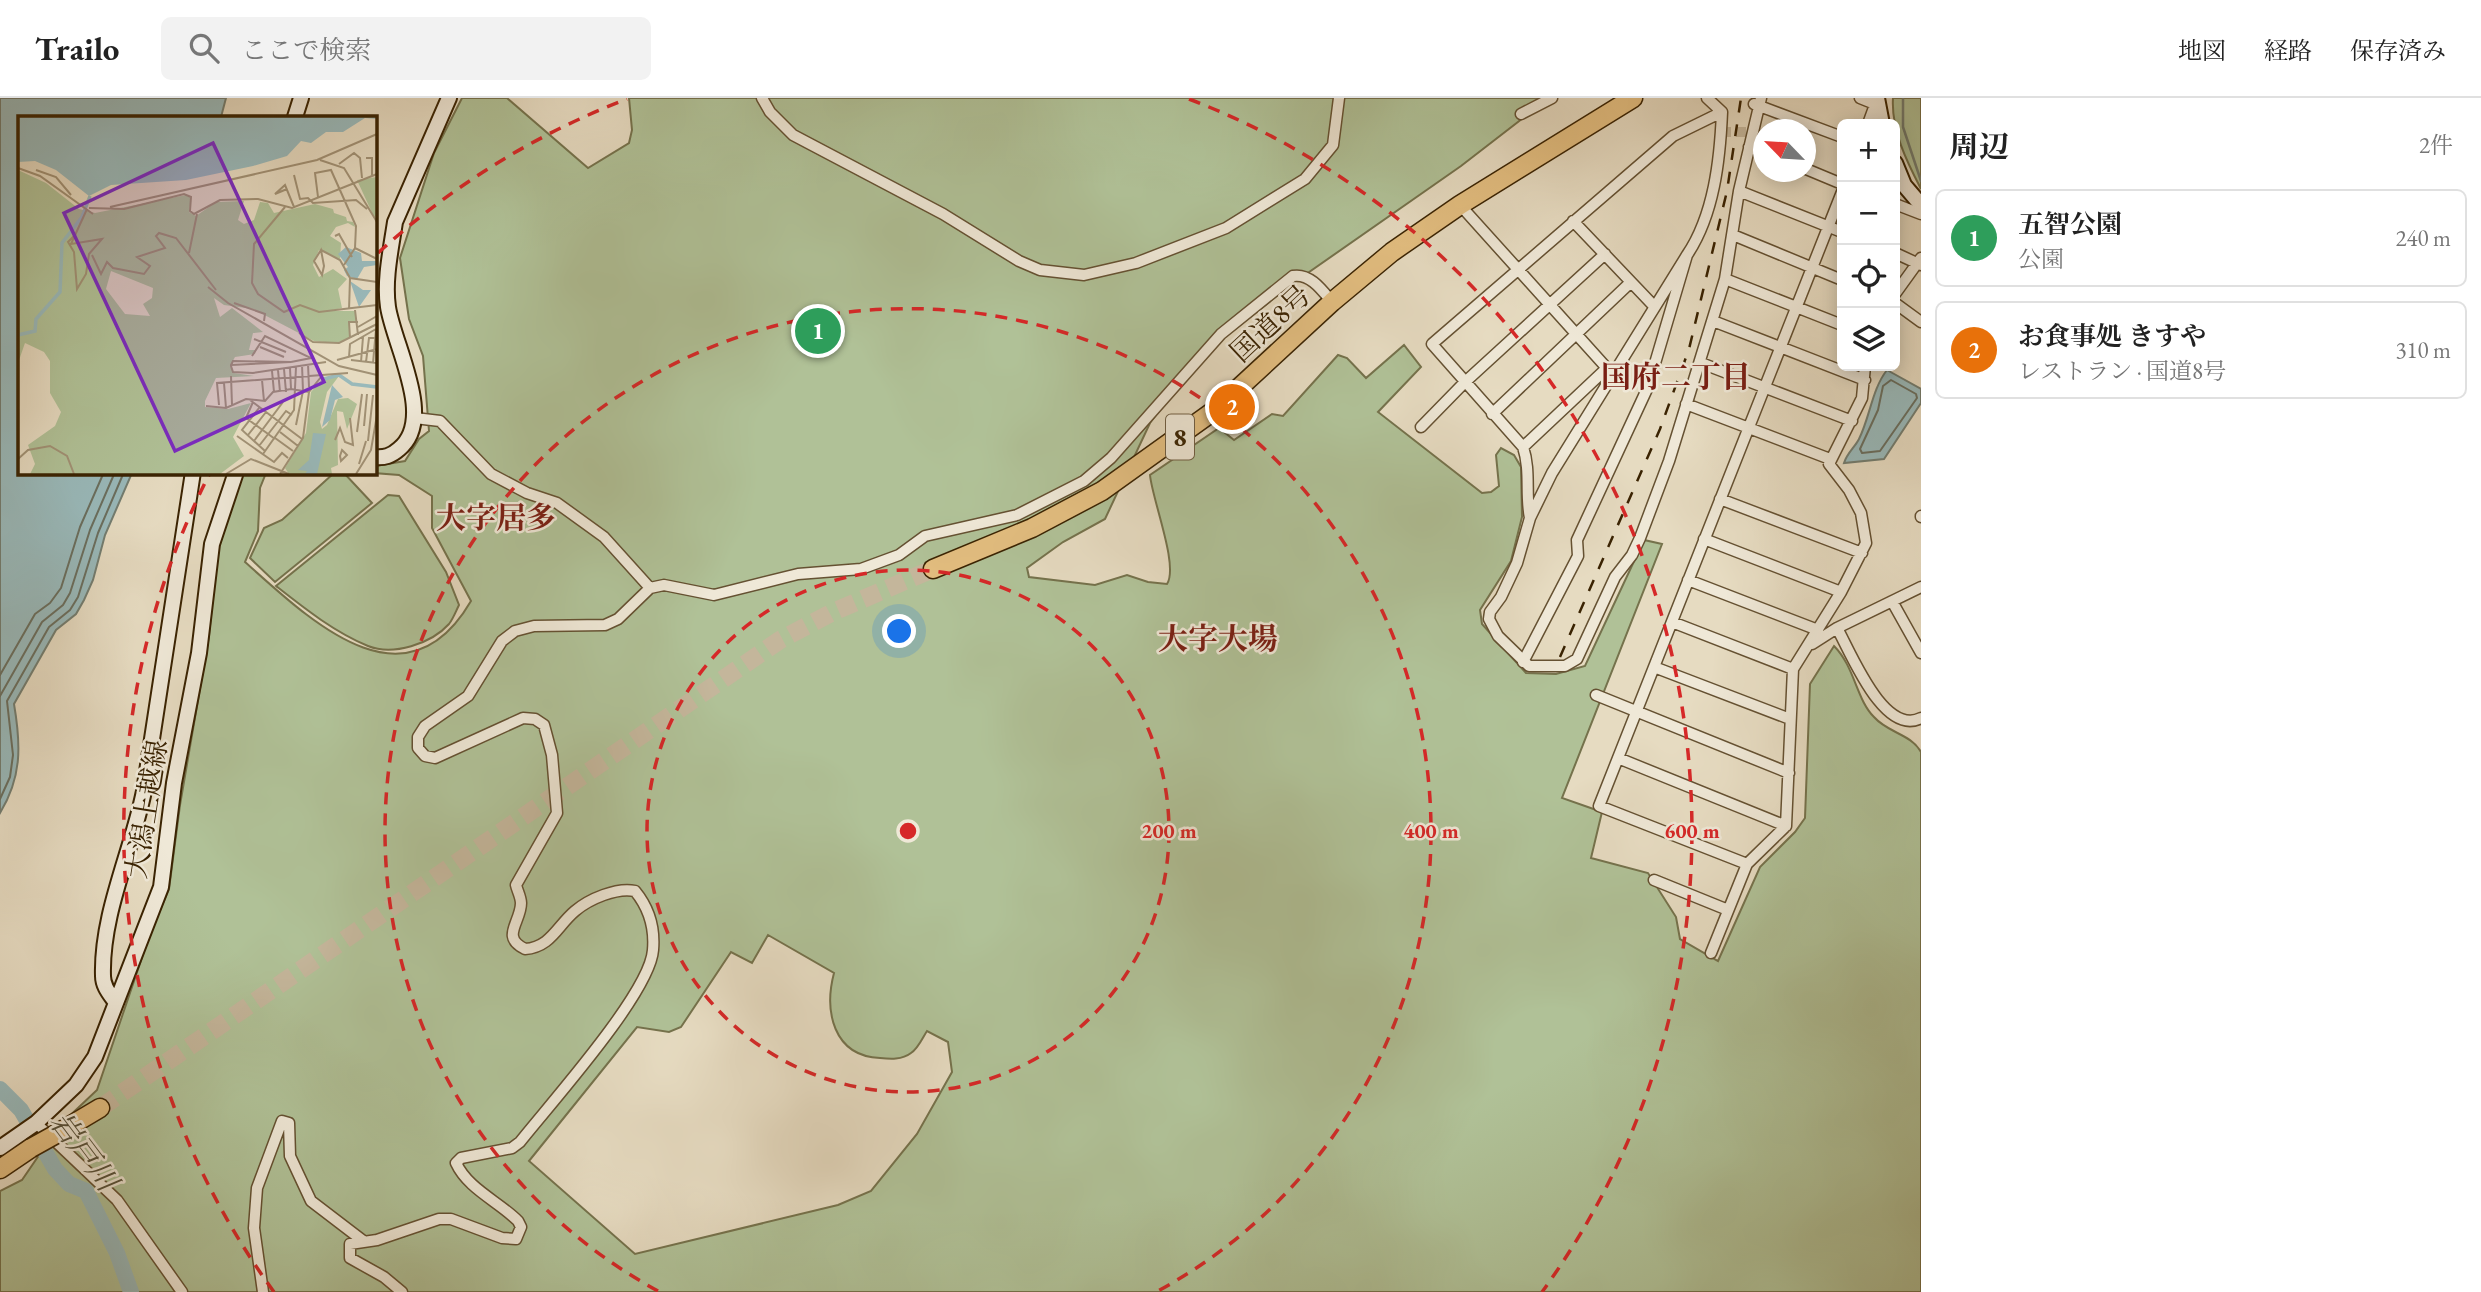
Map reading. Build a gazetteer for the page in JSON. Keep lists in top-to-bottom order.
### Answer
{
  "streets": {
    "highway": ["国道8号", "8"],
    "main road": ["大潟上越線"]
  },
  "districts": ["国府二丁目", "大字居多", "大字大場"],
  "water": ["岩戸川"],
  "north": "top left",
  "page": {
    "header": "Trailo",
    "search": "ここで検索",
    "nav": ["地図", "経路", "保存済み"],
    "heading": ["周辺", "2件"],
    "map_buttons": ["+", "−"],
    "list": [
      {
        "mark": "1",
        "name": "五智公園",
        "note": "公園",
        "value": "240 m"
      },
      {
        "mark": "2",
        "name": "お食事処 きすや",
        "note": "レストラン · 国道8号",
        "value": "310 m"
      }
    ],
    "pins": ["1", "2"]
  },
  "rings": ["200 m", "400 m", "600 m"]
}
